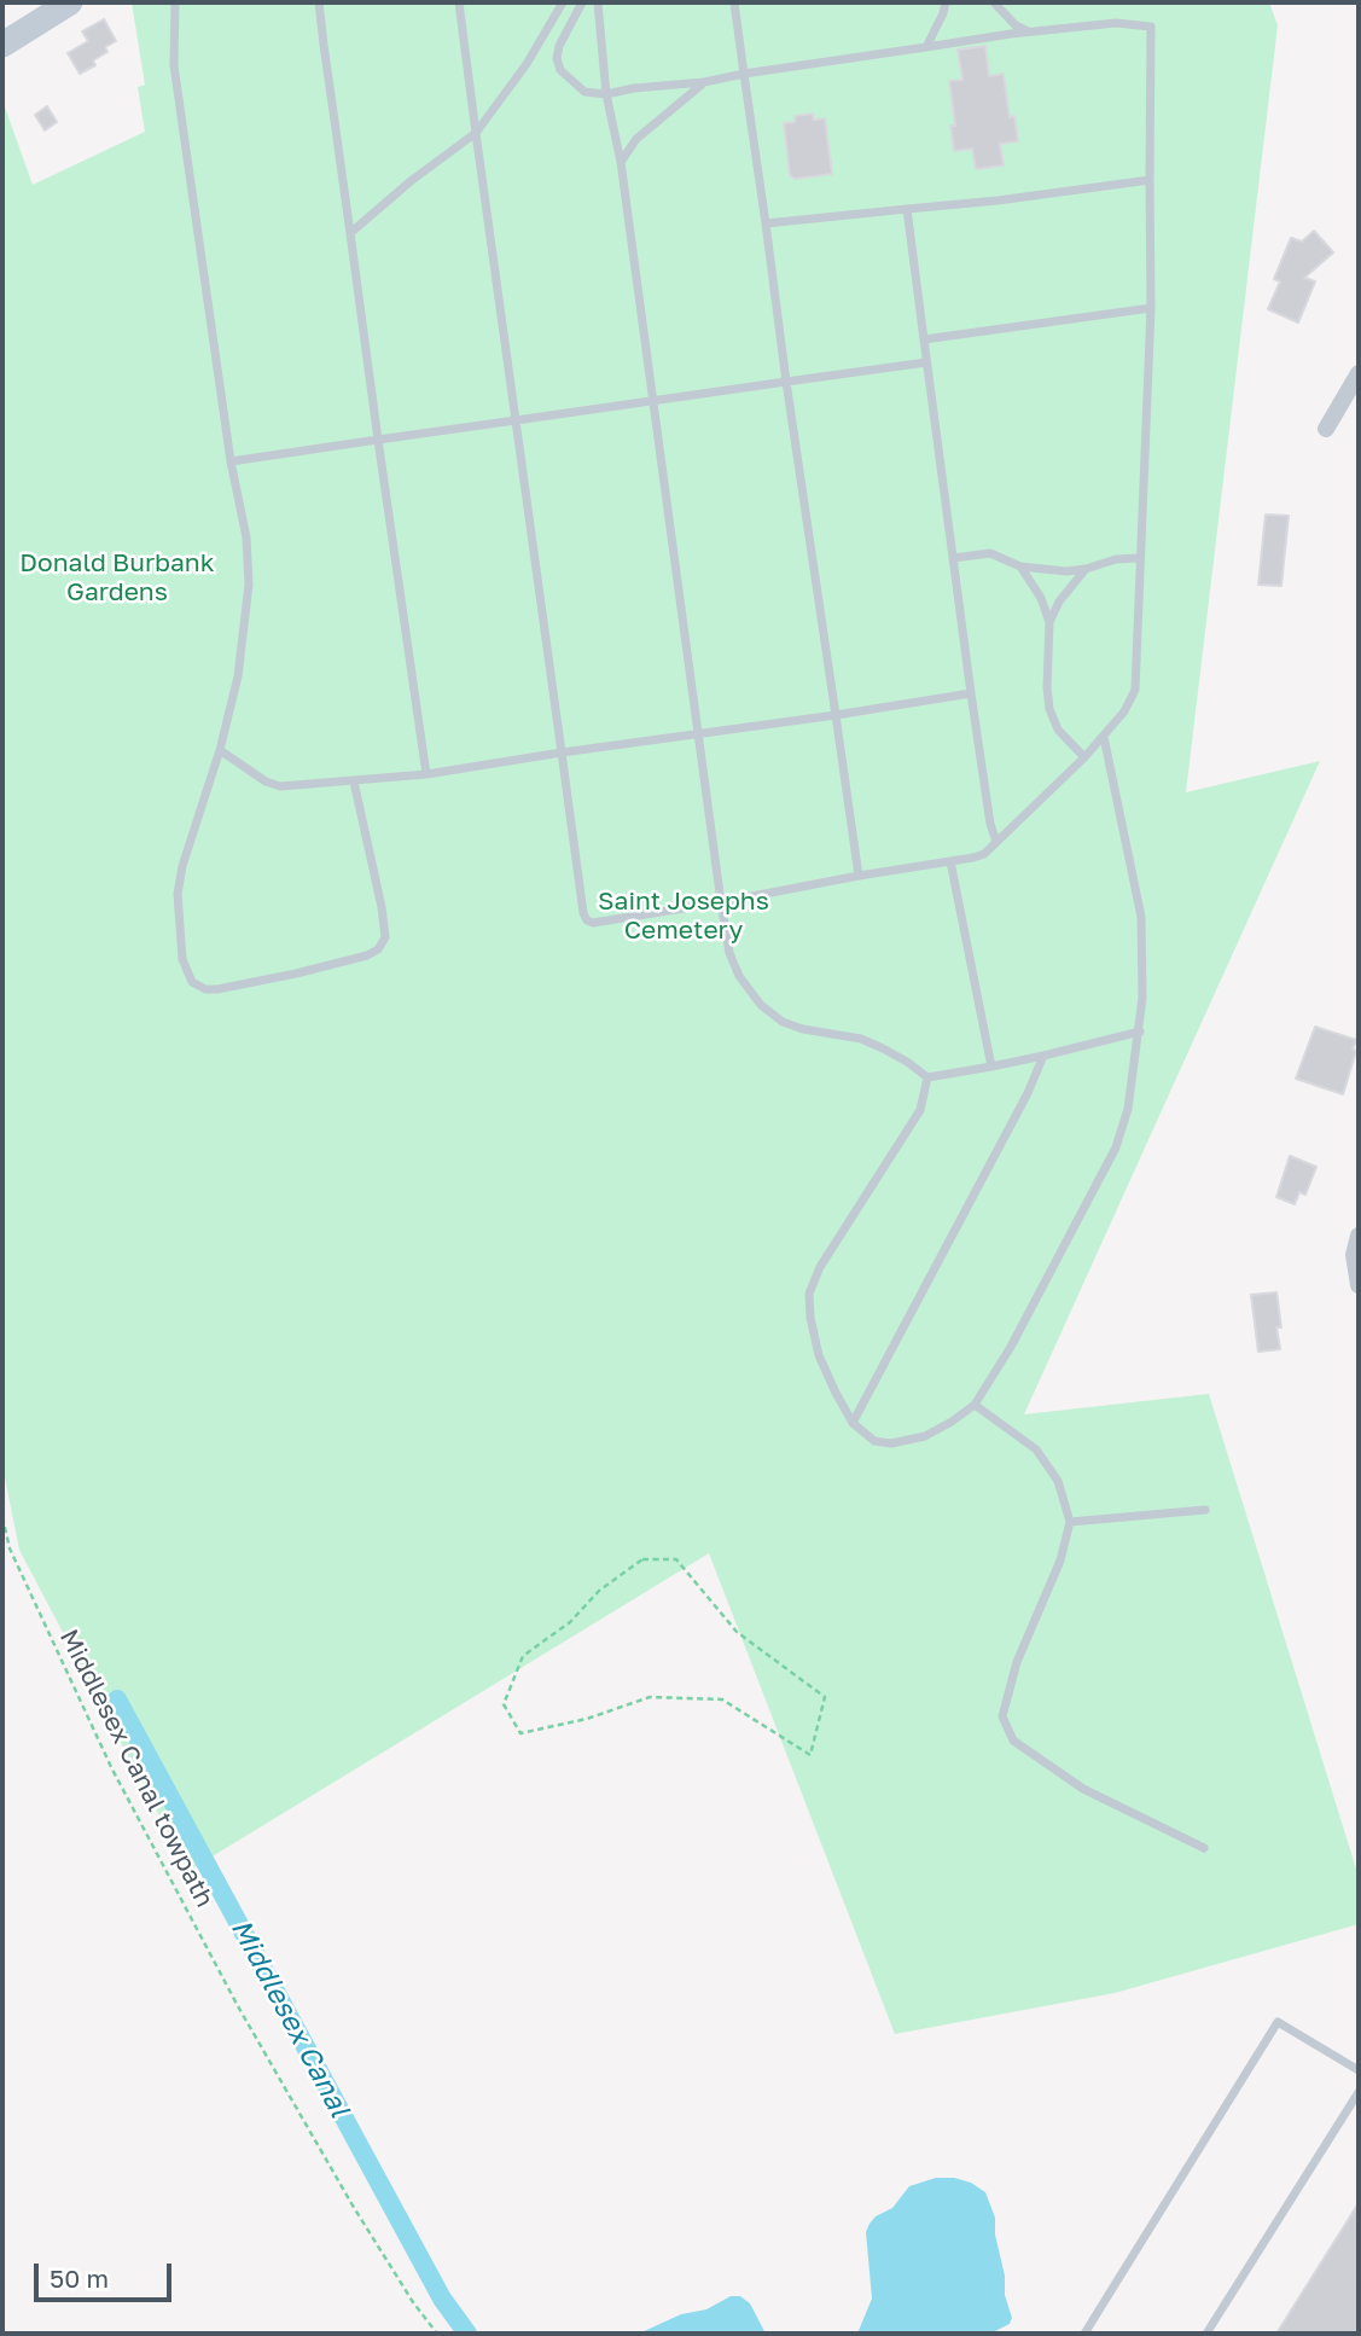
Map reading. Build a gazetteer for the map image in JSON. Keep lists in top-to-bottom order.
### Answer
{
  "streets": {
    "path": ["Middlesex Canal towpath"]
  },
  "water": ["Middlesex Canal"],
  "parks": ["Donald Burbank Gardens", "Saint Josephs Cemetery"],
  "scale_bar": "50 m"
}
